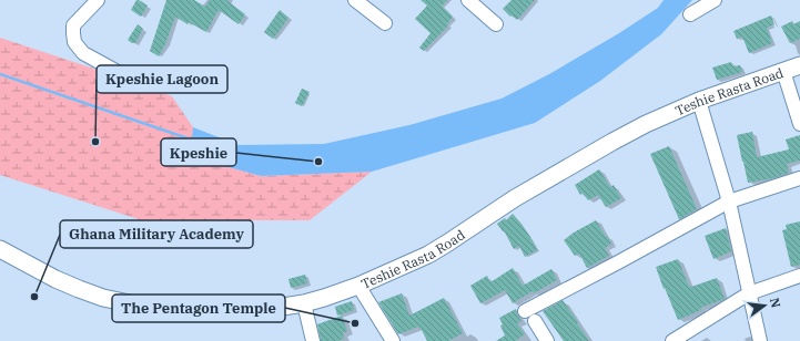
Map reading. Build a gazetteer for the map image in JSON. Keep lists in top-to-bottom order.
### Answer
{
  "streets": {
    "main road": ["Teshie Rasta Road"]
  },
  "places": [
    "Kpeshie Lagoon",
    "Kpeshie",
    "Ghana Military Academy",
    "The Pentagon Temple"
  ],
  "north": "right"
}
